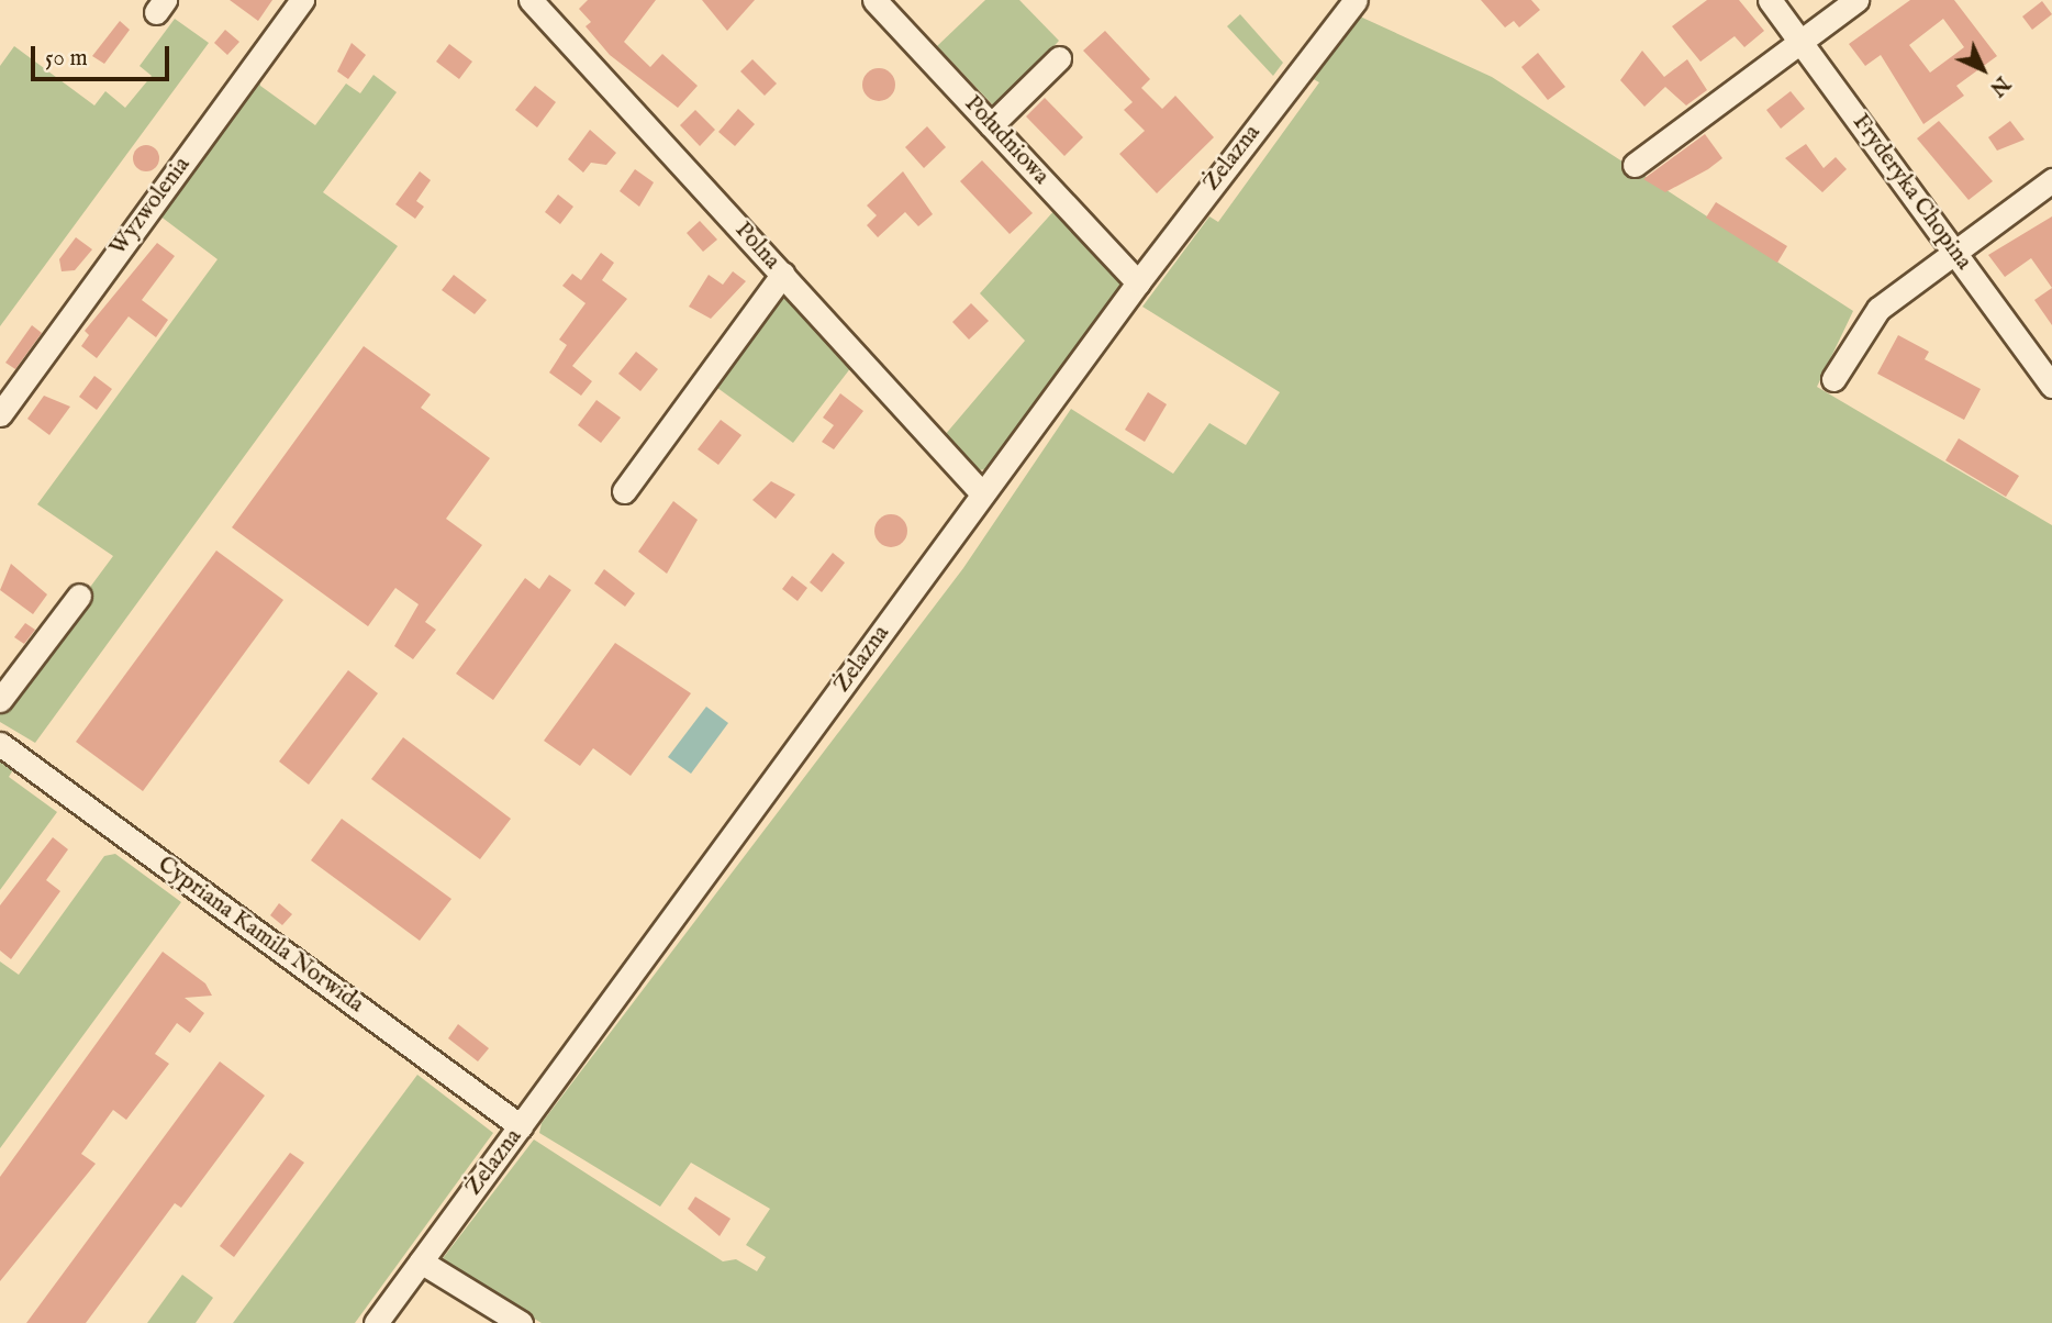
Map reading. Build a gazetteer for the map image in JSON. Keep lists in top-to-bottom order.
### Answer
{
  "streets": {
    "street": [
      "Południowa",
      "Żelazna",
      "Fryderyka Chopina",
      "Wyzwolenia",
      "Polna",
      "Cypriana Kamila Norwida"
    ]
  },
  "crossings": [
    ["Południowa", "Żelazna"],
    ["Żelazna", "Polna"],
    ["Żelazna", "Cypriana Kamila Norwida"]
  ],
  "scale_bar": "50 m",
  "north": "bottom right"
}
